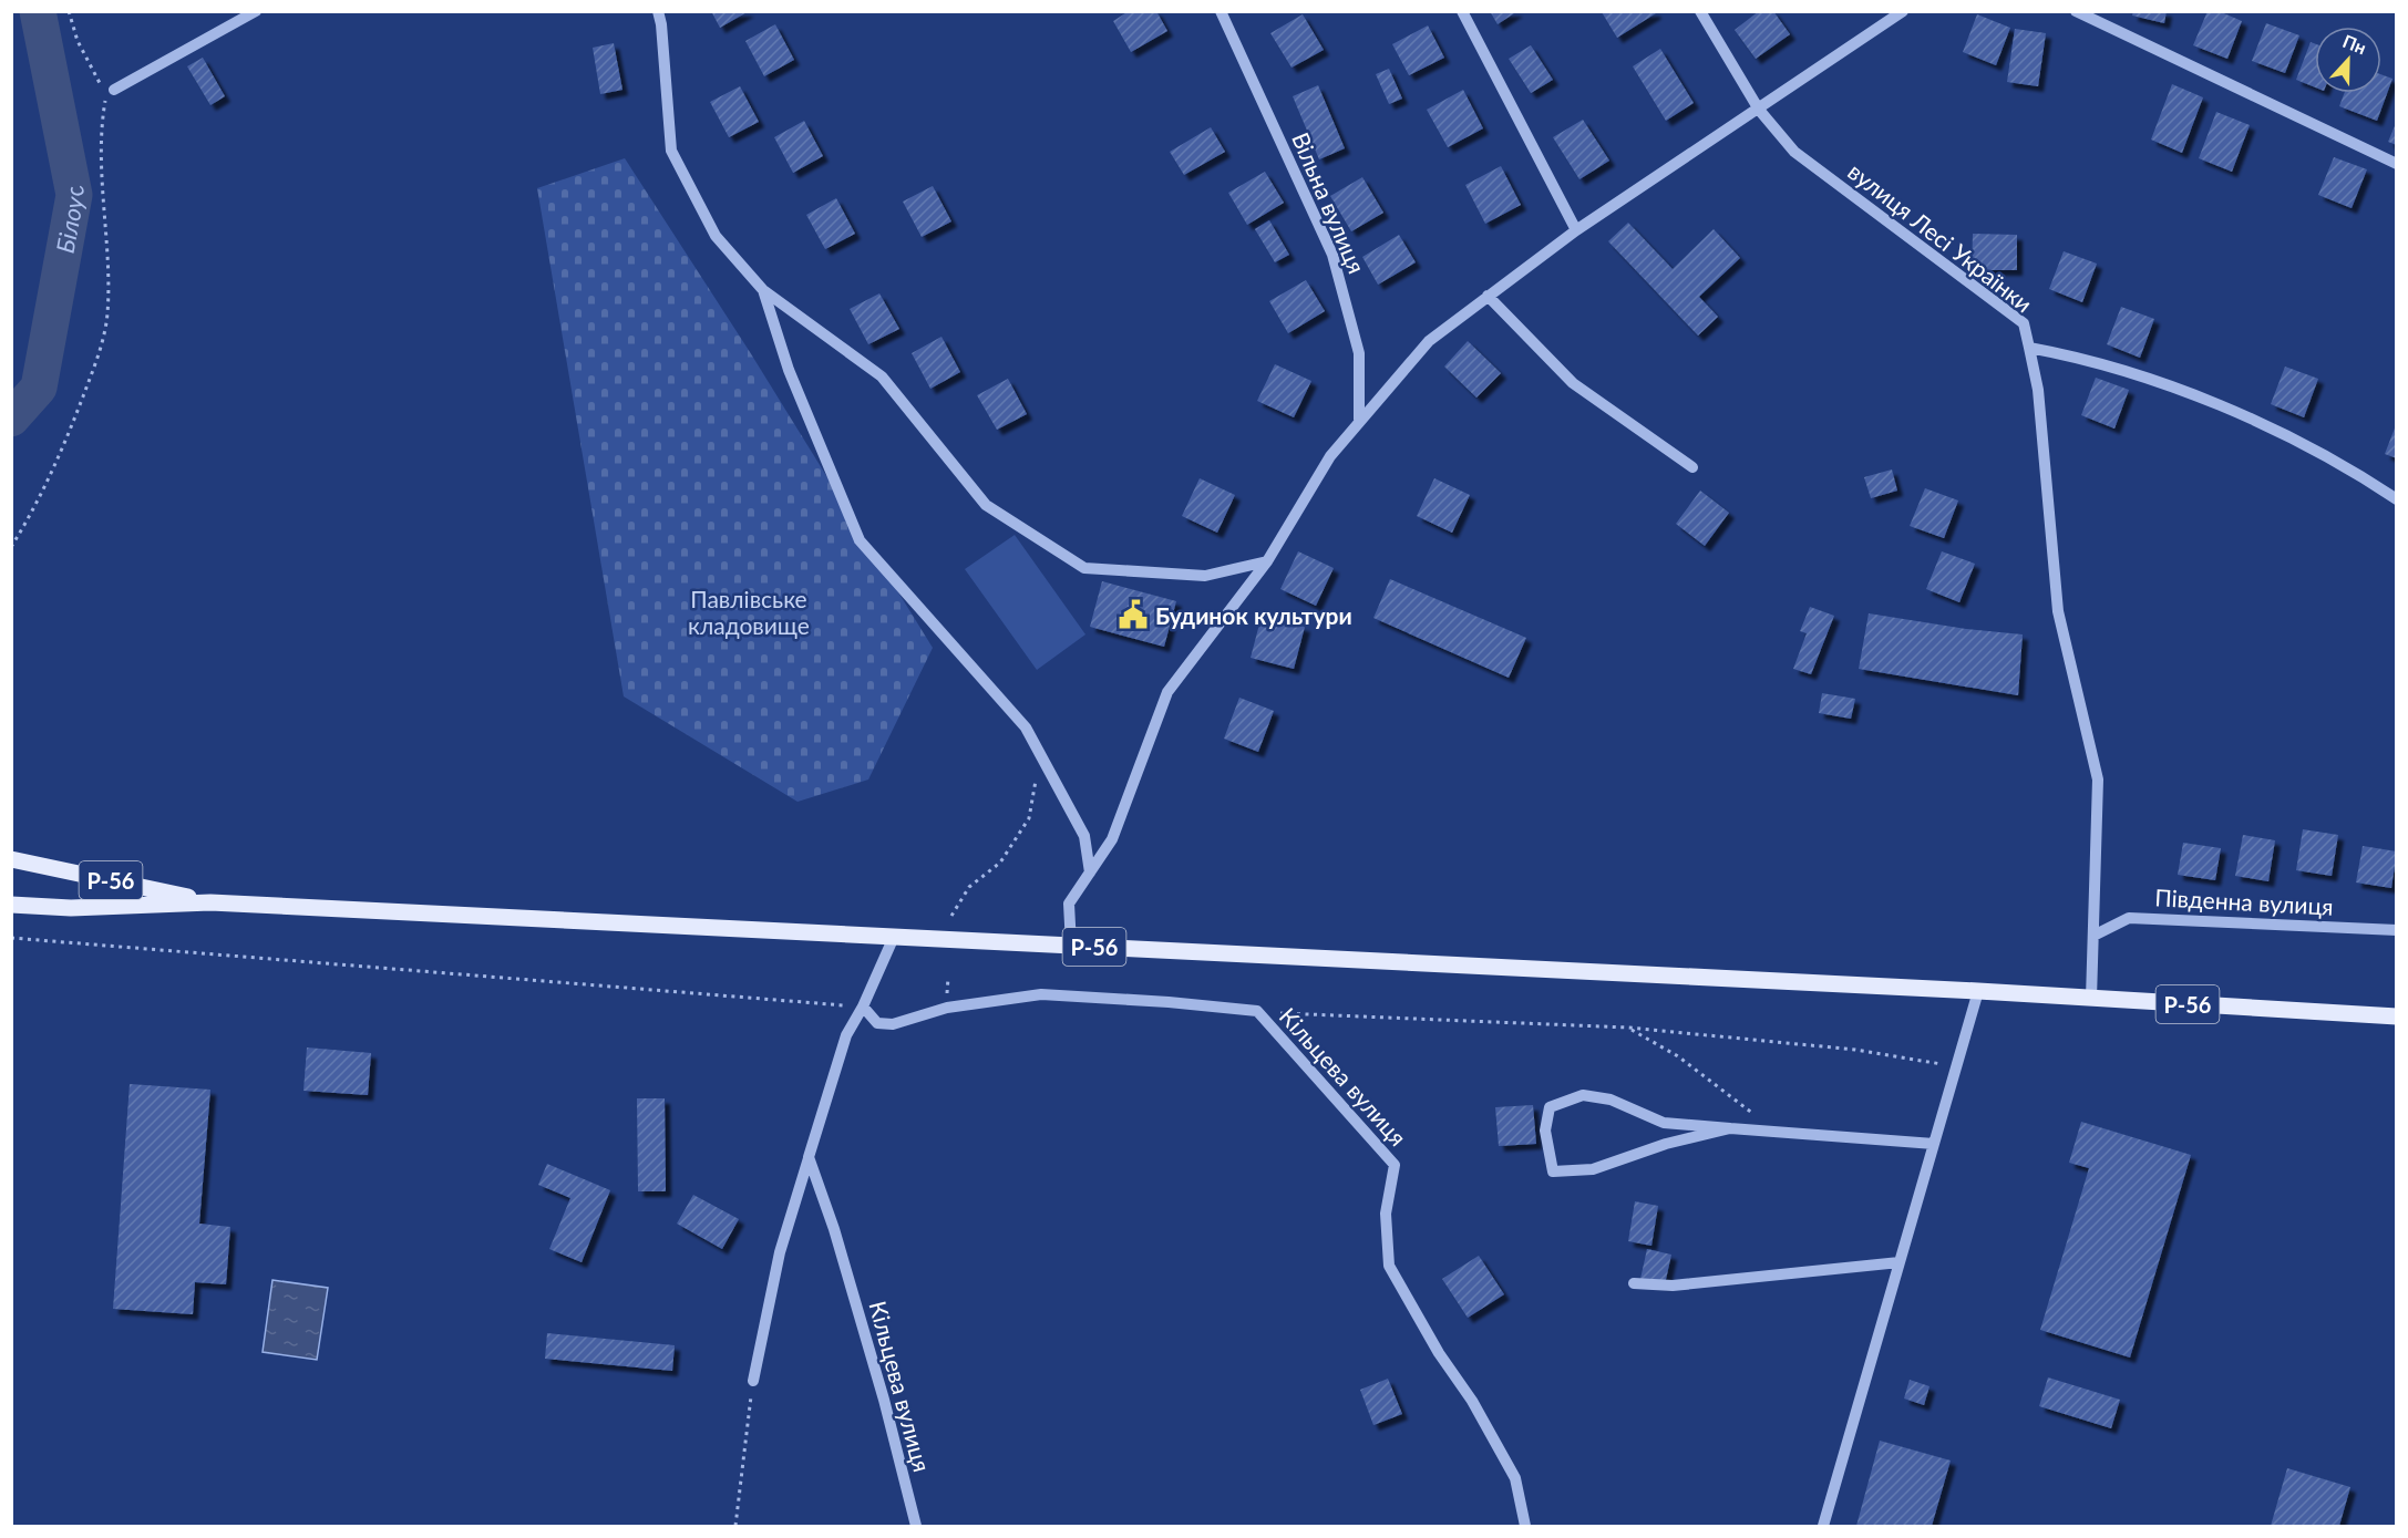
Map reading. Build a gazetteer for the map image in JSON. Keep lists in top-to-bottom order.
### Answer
{
  "streets": {
    "main road": ["Р-56"],
    "street": [
      "Вільна вулиця",
      "вулиця Лесі Українки",
      "Південна вулиця",
      "Кільцева вулиця"
    ]
  },
  "water": ["Білоус"],
  "parks": ["Павлівське кладовище"],
  "places": {
    "public building": ["Будинок культури"]
  },
  "north": "top"
}
